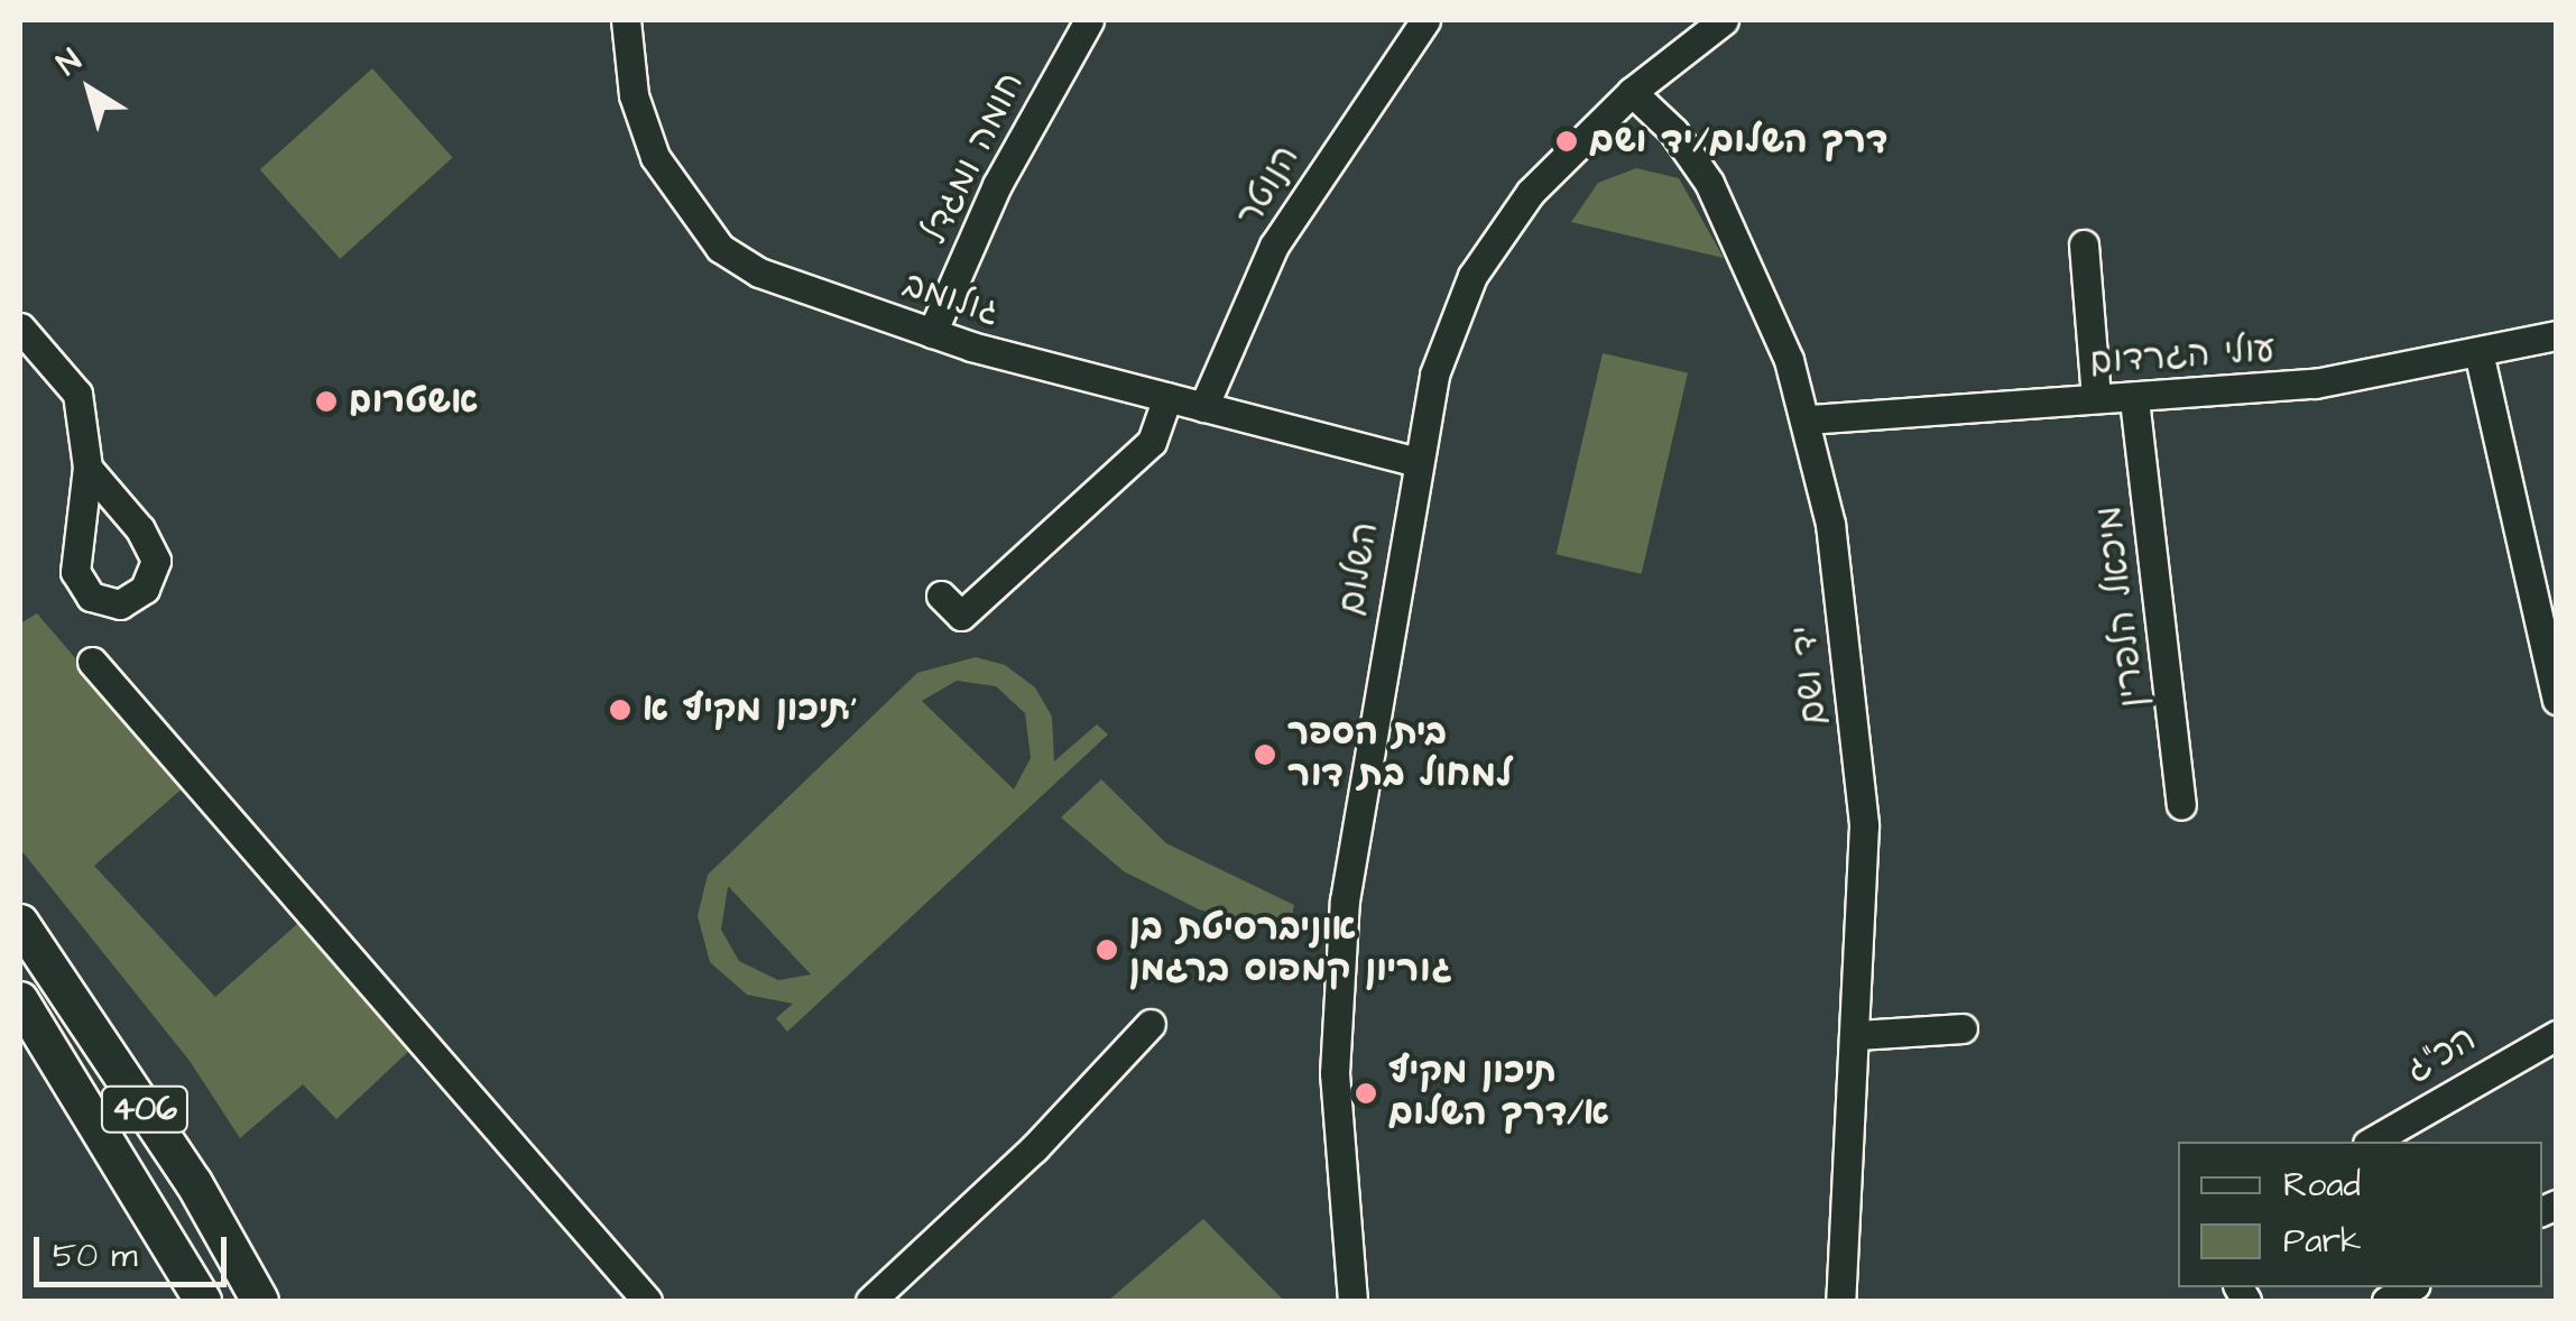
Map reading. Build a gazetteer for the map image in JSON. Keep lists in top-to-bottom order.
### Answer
{
  "streets": {
    "main road": ["406"],
    "street": [
      "חומה ומגדל",
      "הנוטר",
      "גולומב",
      "עולי הגרדום",
      "השלום",
      "מיכאל הלפרין",
      "יד ושם",
      "הכ\"ג"
    ]
  },
  "crossings": [
    ["חומה ומגדל", "גולומב"],
    ["הנוטר", "גולומב"],
    ["גולומב", "השלום"],
    ["עולי הגרדום", "מיכאל הלפרין"],
    ["עולי הגרדום", "יד ושם"],
    ["השלום", "יד ושם"]
  ],
  "places": [
    "דרך השלום/יד ושם",
    "אשטרום",
    "תיכון מקיף א'",
    "בית הספר למחול בת דור",
    "אוניברסיטת בן גוריון קמפוס ברגמן",
    "תיכון מקיף א/דרך השלום"
  ],
  "legend": ["Road", "Park"],
  "scale_bar": "50 m",
  "north": "top left"
}
